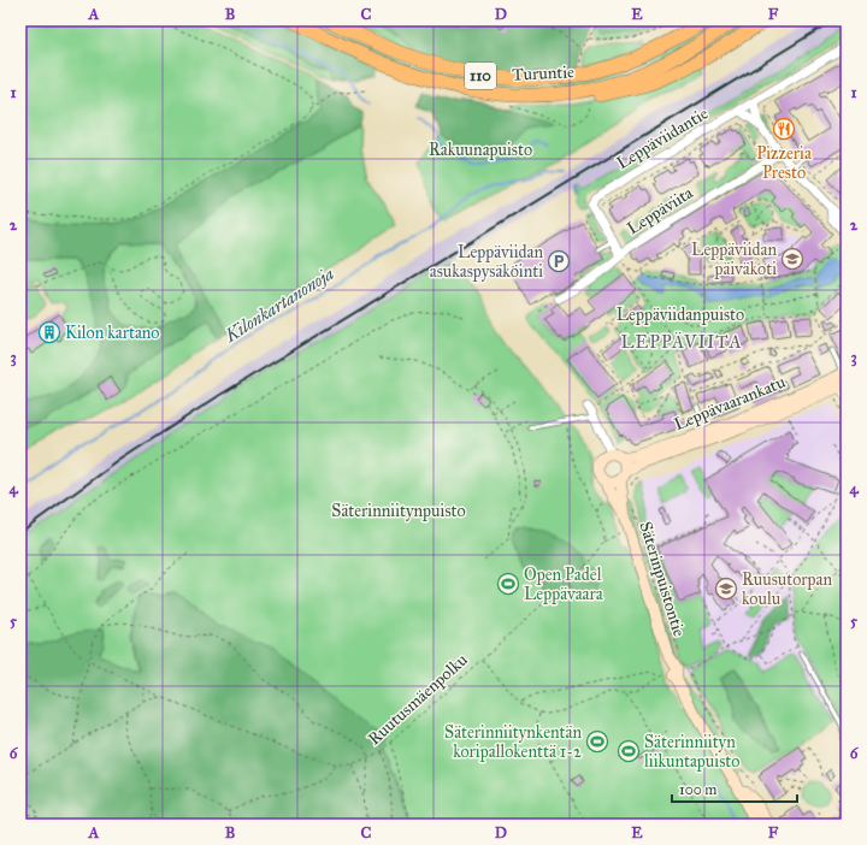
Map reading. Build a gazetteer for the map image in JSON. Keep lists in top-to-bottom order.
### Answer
{
  "streets": {
    "main road": [
      "Turuntie",
      "110",
      "Leppävaarankatu",
      "Säterinpuistontie"
    ],
    "street": ["Leppäviidantie", "Leppäviita"],
    "path": ["Ruutusmäenpolku"]
  },
  "crossings": [
    ["Leppävaarankatu", "Säterinpuistontie"]
  ],
  "districts": ["LEPPÄVIITA"],
  "water": ["Kilonkartanonoja"],
  "parks": ["Rakuunapuisto", "Leppäviidanpuisto", "Säterinniitynpuisto"],
  "places": {
    "restaurant": ["Pizzeria Presto"],
    "school or university": ["Leppäviidan päiväkoti", "Ruusutorpan koulu"],
    "parking": ["Leppäviidan asukaspysäköinti"],
    "building": ["Kilon kartano"],
    "sports": ["Open Padel Leppävaara", "Säterinniitynkentän koripallokenttä 1-2", "Säterinniityn liikuntapuisto"]
  },
  "scale_bar": "100 m",
  "grid": {
    "columns": [
      "A",
      "B",
      "C",
      "D",
      "E",
      "F"
    ],
    "rows": [
      "1",
      "2",
      "3",
      "4",
      "5",
      "6"
    ]
  }
}
